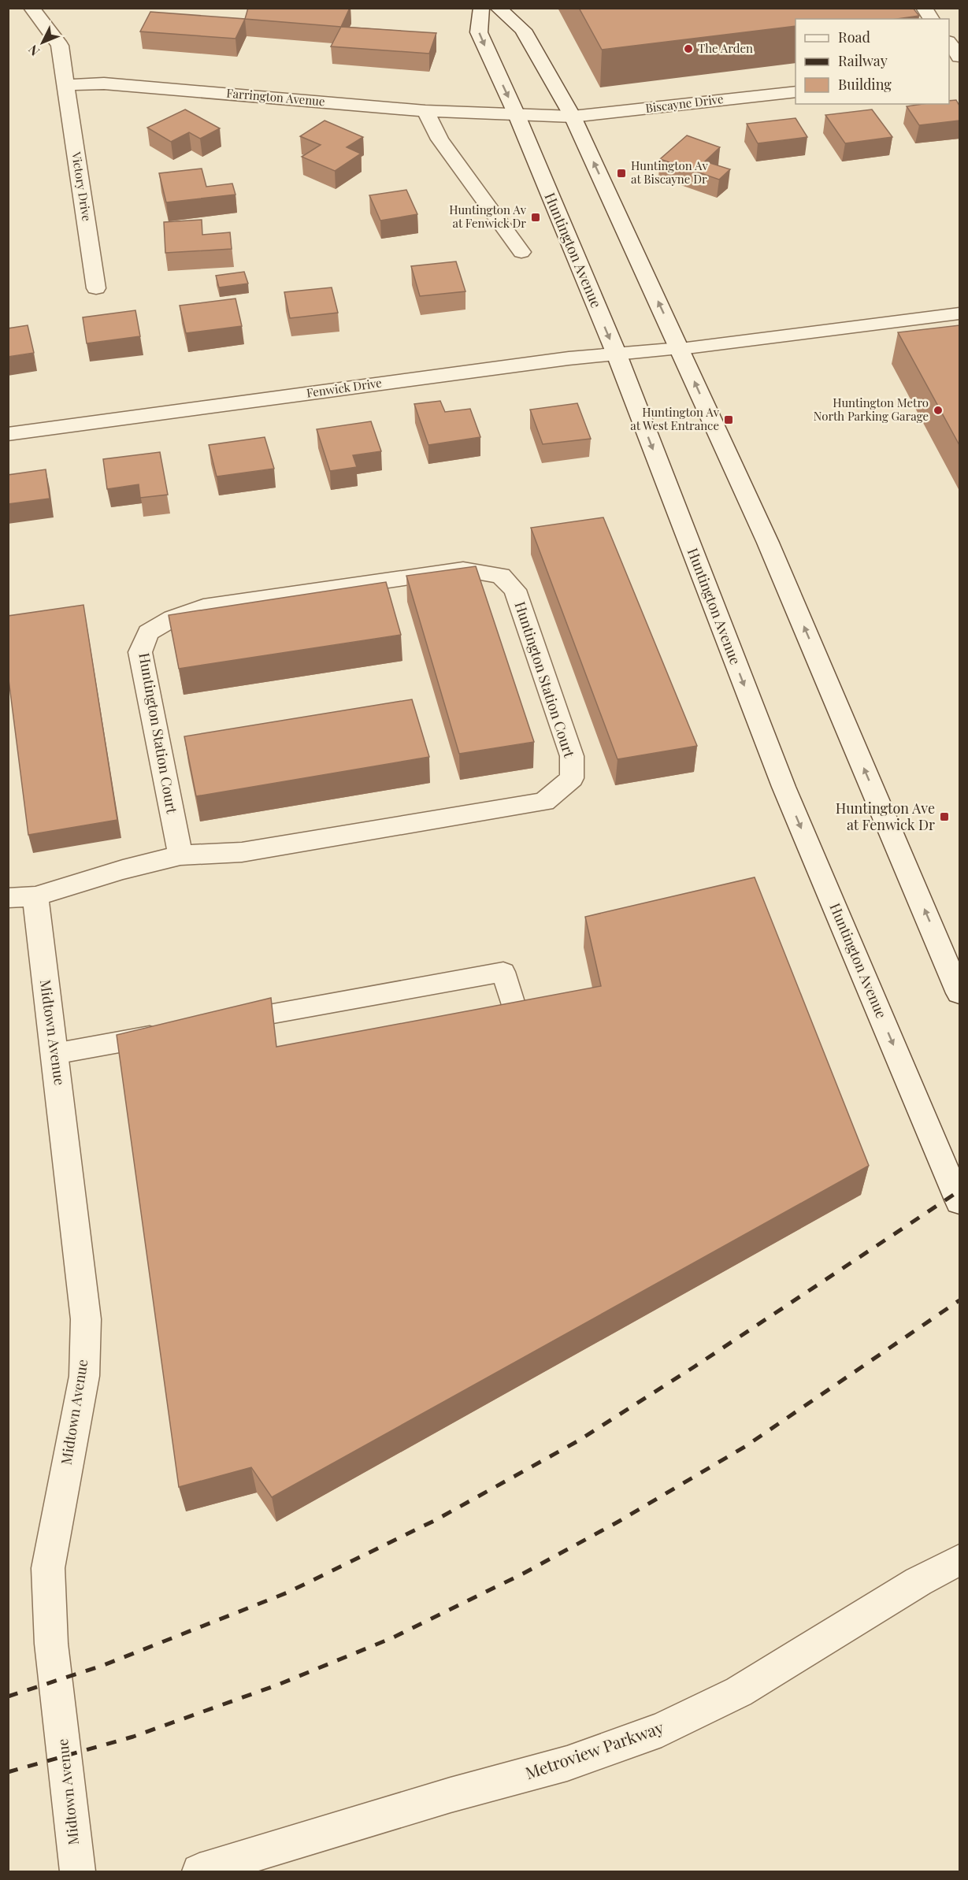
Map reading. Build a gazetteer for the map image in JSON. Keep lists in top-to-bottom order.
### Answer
{
  "streets": {
    "street": [
      "Farrington Avenue",
      "Biscayne Drive",
      "Victory Drive",
      "Huntington Avenue",
      "Fenwick Drive",
      "Huntington Station Court",
      "Midtown Avenue",
      "Metroview Parkway"
    ]
  },
  "crossings": [
    ["Farrington Avenue", "Biscayne Drive"],
    ["Farrington Avenue", "Victory Drive"],
    ["Farrington Avenue", "Huntington Avenue"],
    ["Huntington Avenue", "Fenwick Drive"],
    ["Huntington Station Court", "Midtown Avenue"]
  ],
  "places": {
    "other": ["The Arden", "Huntington Metro North Parking Garage"],
    "transit": [
      "Huntington Av at Biscayne Dr",
      "Huntington Av at Fenwick Dr",
      "Huntington Av at West Entrance",
      "Huntington Ave at Fenwick Dr"
    ]
  },
  "legend": ["Road", "Railway", "Building"],
  "north": "bottom left"
}
